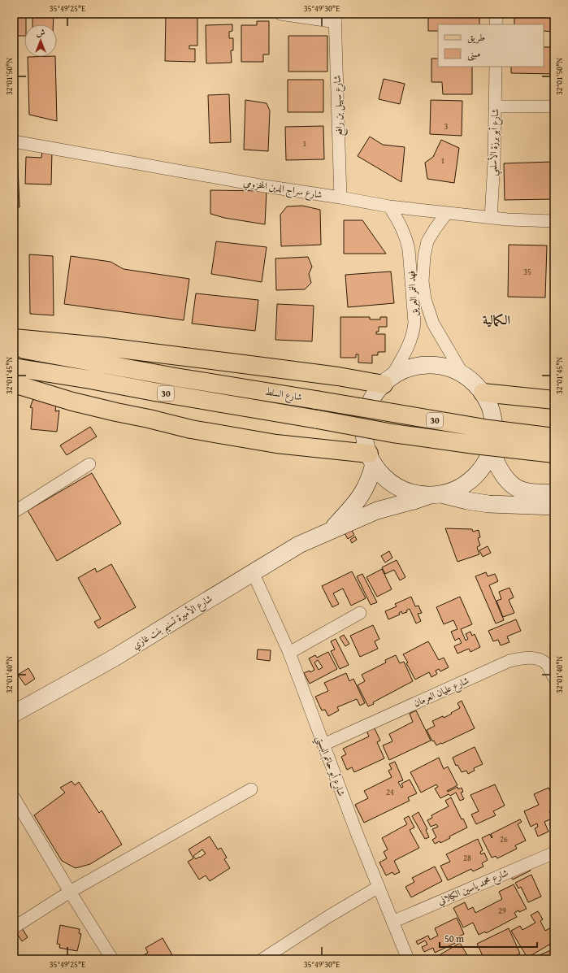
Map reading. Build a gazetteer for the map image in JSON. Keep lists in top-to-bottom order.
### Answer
{
  "streets": {
    "main road": ["30", "شارع السلط", "شارع الأميرة تسنيم بنت غازي"],
    "street": [
      "شارع سهيل بن رافع",
      "شارع أبو برزة الأسلمي",
      "شارع سراج الدين المخزومي",
      "فهد النمر العريق",
      "شارع عليان العرمان",
      "شارع أبو حاتم البستي",
      "شارع محمد ياسين الكيلاني"
    ]
  },
  "crossings": [
    ["شارع سهيل بن رافع", "شارع سراج الدين المخزومي"],
    ["شارع أبو برزة الأسلمي", "شارع سراج الدين المخزومي"],
    ["شارع سراج الدين المخزومي", "فهد النمر العريق"],
    ["شارع الأميرة تسنيم بنت غازي", "شارع أبو حاتم البستي"],
    ["شارع عليان العرمان", "شارع أبو حاتم البستي"],
    ["شارع أبو حاتم البستي", "شارع محمد ياسين الكيلاني"]
  ],
  "districts": ["الكمالية"],
  "house_numbers": [
    "3",
    "1",
    "1",
    "35",
    "24",
    "26",
    "28",
    "29"
  ],
  "legend": ["طريق", "مبنى"],
  "scale_bar": "50 m",
  "north": "top",
  "coordinates": [
    "35°49'25\"E",
    "35°49'30\"E",
    "32°01'50\"N",
    "32°01'45\"N",
    "32°01'40\"N"
  ]
}
